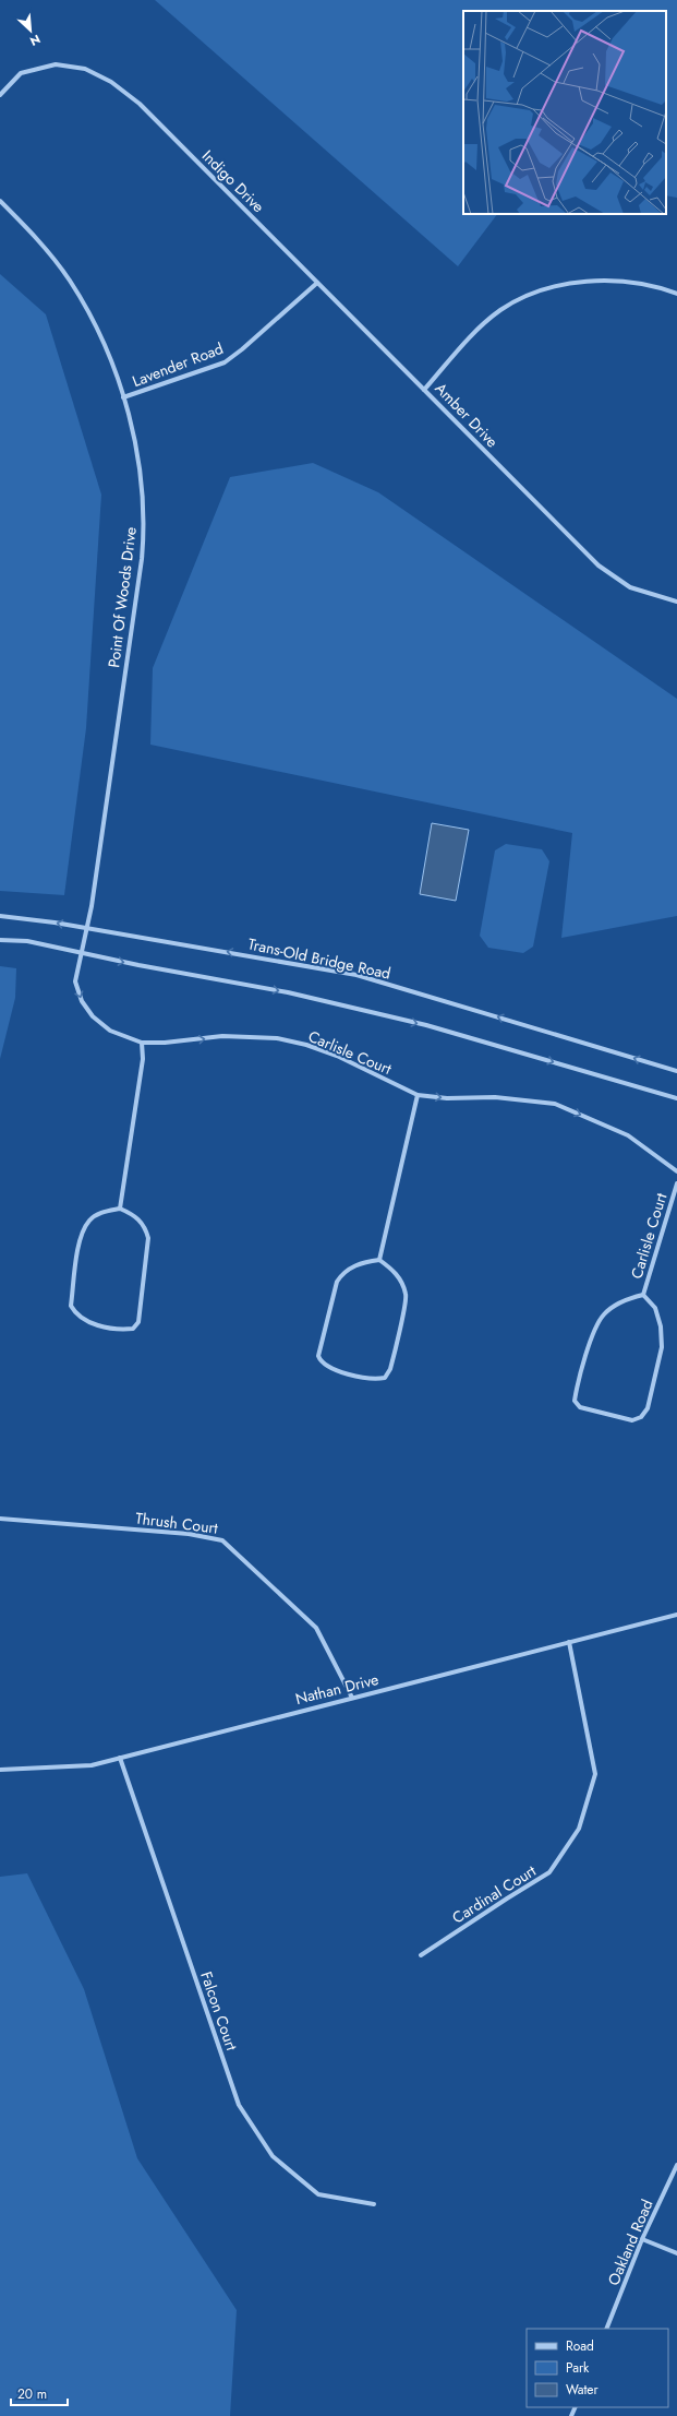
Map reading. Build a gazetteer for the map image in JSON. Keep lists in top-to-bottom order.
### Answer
{
  "streets": {
    "street": [
      "Indigo Drive",
      "Lavender Road",
      "Amber Drive",
      "Point Of Woods Drive",
      "Trans-Old Bridge Road",
      "Carlisle Court",
      "Thrush Court",
      "Nathan Drive",
      "Cardinal Court",
      "Falcon Court",
      "Oakland Road"
    ]
  },
  "crossings": [
    ["Indigo Drive", "Lavender Road"],
    ["Indigo Drive", "Amber Drive"],
    ["Lavender Road", "Point Of Woods Drive"],
    ["Point Of Woods Drive", "Trans-Old Bridge Road"],
    ["Point Of Woods Drive", "Carlisle Court"],
    ["Trans-Old Bridge Road", "Carlisle Court"],
    ["Thrush Court", "Nathan Drive"],
    ["Nathan Drive", "Cardinal Court"],
    ["Nathan Drive", "Falcon Court"]
  ],
  "one_way": ["Carlisle Court"],
  "legend": ["Road", "Park", "Water"],
  "scale_bar": "20 m",
  "north": "bottom right"
}
